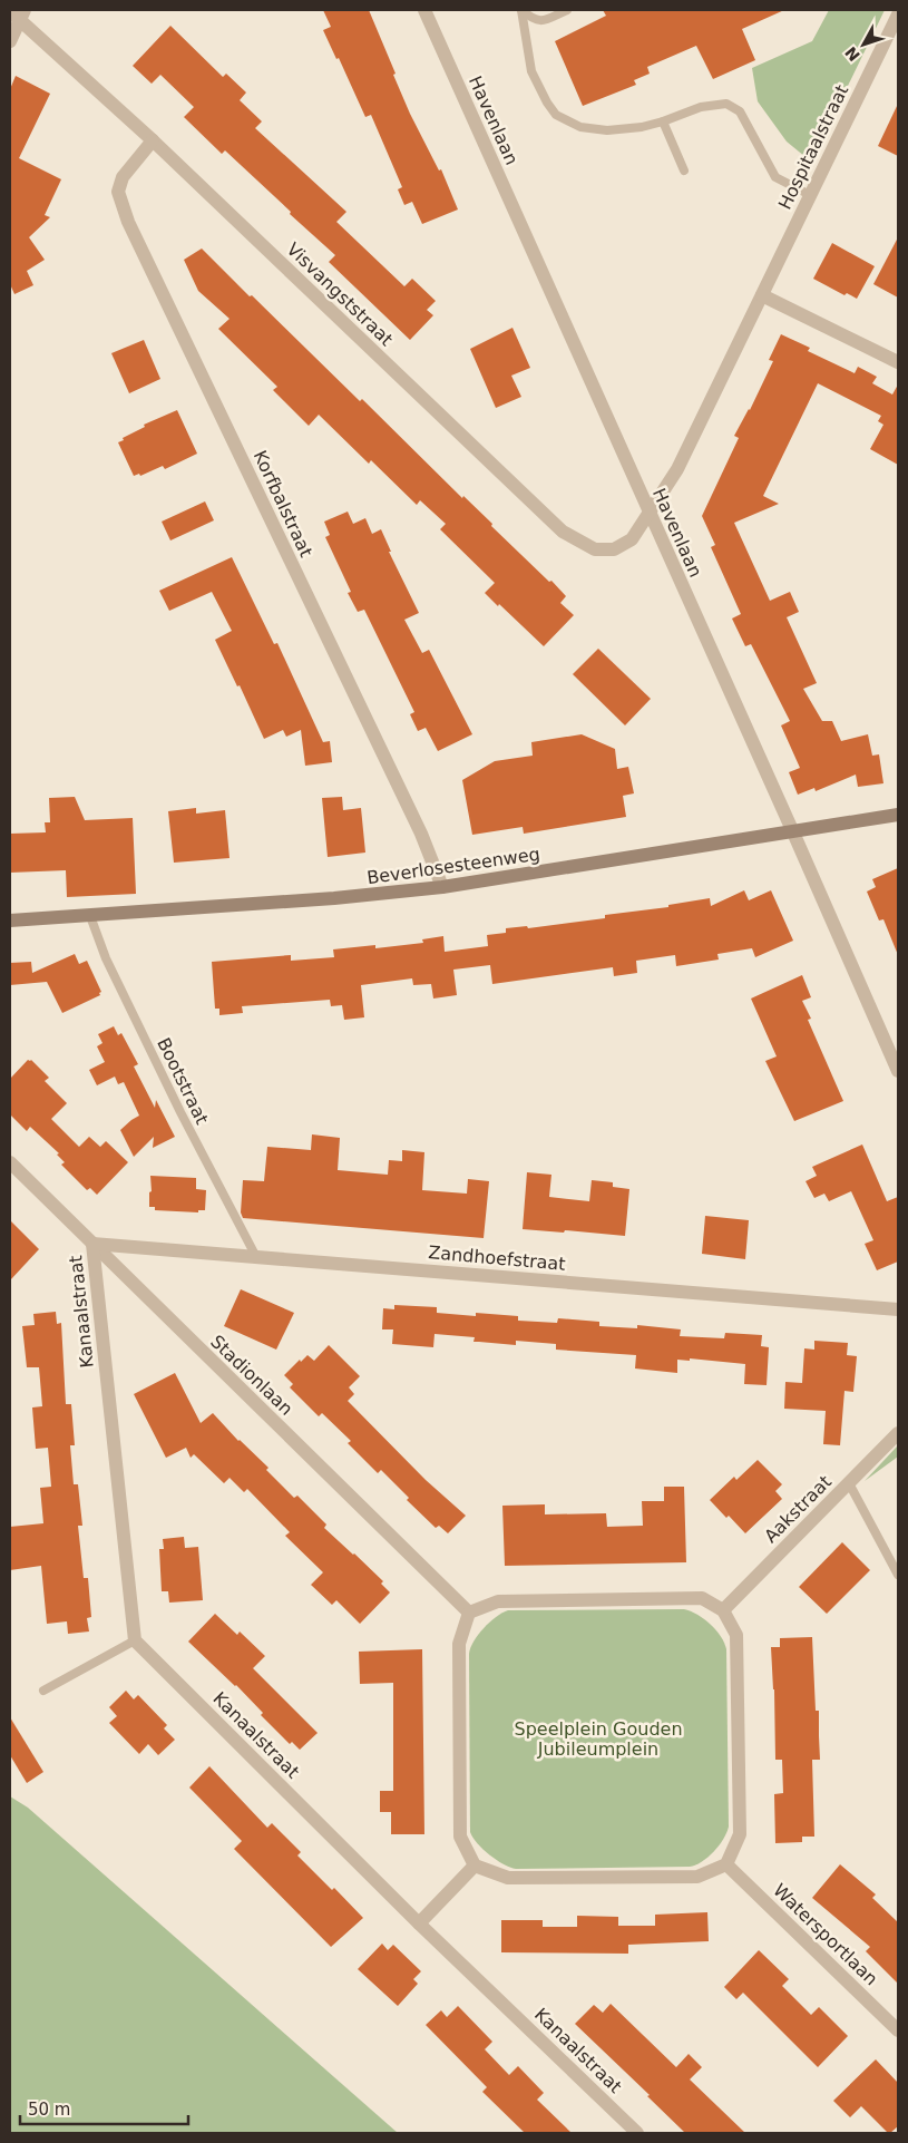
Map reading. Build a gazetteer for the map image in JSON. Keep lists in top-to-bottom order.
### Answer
{
  "streets": {
    "street": [
      "Havenlaan",
      "Hospitaalstraat",
      "Visvangststraat",
      "Korfbalstraat",
      "Beverlosesteenweg",
      "Zandhoefstraat",
      "Kanaalstraat",
      "Stadionlaan",
      "Aakstraat",
      "Watersportlaan"
    ],
    "lane": ["Bootstraat"]
  },
  "crossings": [
    ["Havenlaan", "Hospitaalstraat"],
    ["Havenlaan", "Visvangststraat"],
    ["Havenlaan", "Beverlosesteenweg"],
    ["Hospitaalstraat", "Visvangststraat"],
    ["Visvangststraat", "Korfbalstraat"],
    ["Korfbalstraat", "Beverlosesteenweg"],
    ["Beverlosesteenweg", "Bootstraat"],
    ["Bootstraat", "Zandhoefstraat"],
    ["Zandhoefstraat", "Kanaalstraat"],
    ["Zandhoefstraat", "Stadionlaan"],
    ["Kanaalstraat", "Stadionlaan"]
  ],
  "parks": ["Speelplein Gouden Jubileumplein"],
  "scale_bar": "50 m",
  "north": "bottom left"
}
